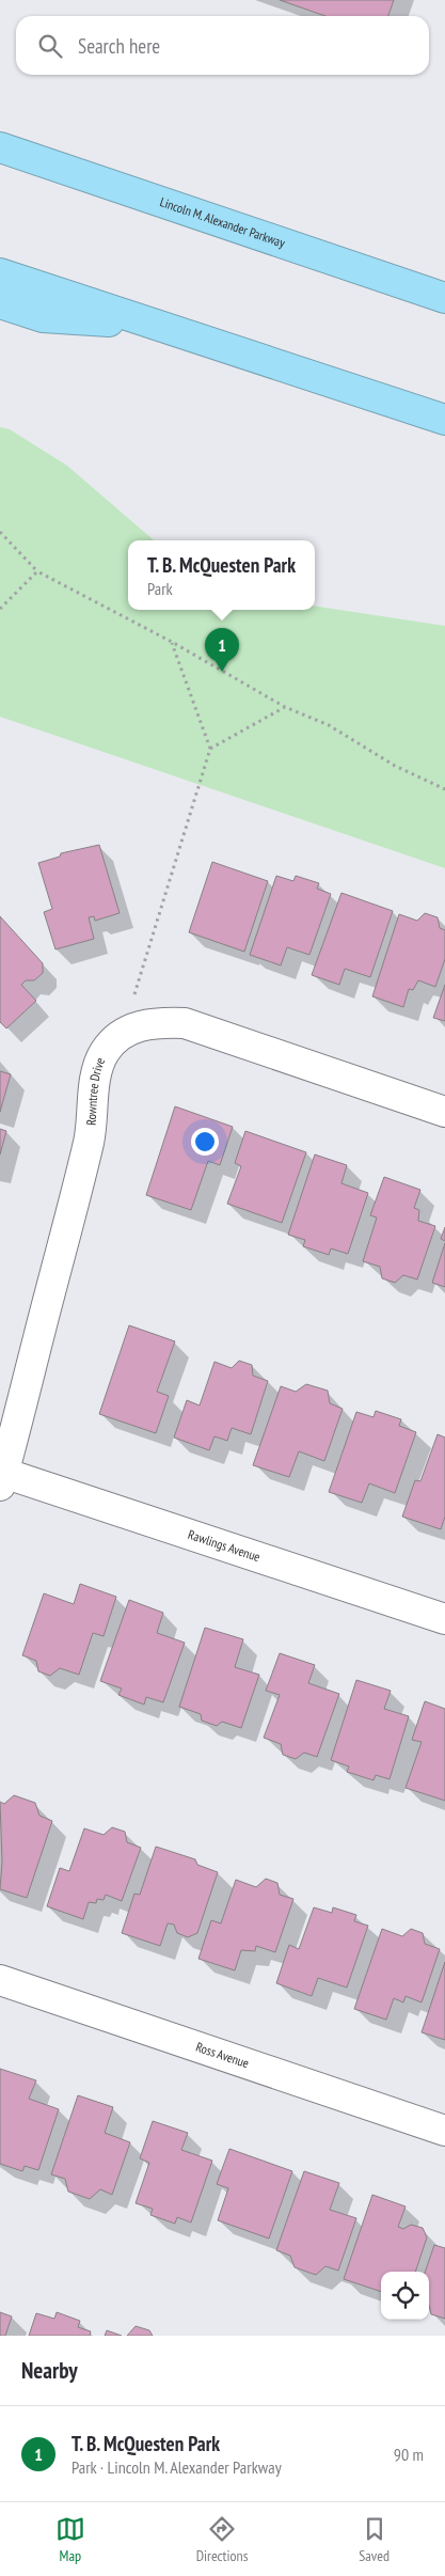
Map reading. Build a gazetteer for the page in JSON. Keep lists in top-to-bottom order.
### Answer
{
  "streets": {
    "highway": ["Lincoln M. Alexander Parkway"],
    "street": ["Rowntree Drive", "Rawlings Avenue", "Ross Avenue"]
  },
  "crossings": [
    ["Rowntree Drive", "Rawlings Avenue"]
  ],
  "page": {
    "search": "Search here",
    "popup": ["T. B. McQuesten Park", "Park"],
    "pins": "1",
    "heading": "Nearby",
    "list": [
      {
        "mark": "1",
        "name": "T. B. McQuesten Park",
        "note": "Park · Lincoln M. Alexander Parkway",
        "value": "90 m"
      }
    ],
    "nav": ["Map", "Directions", "Saved"]
  }
}
